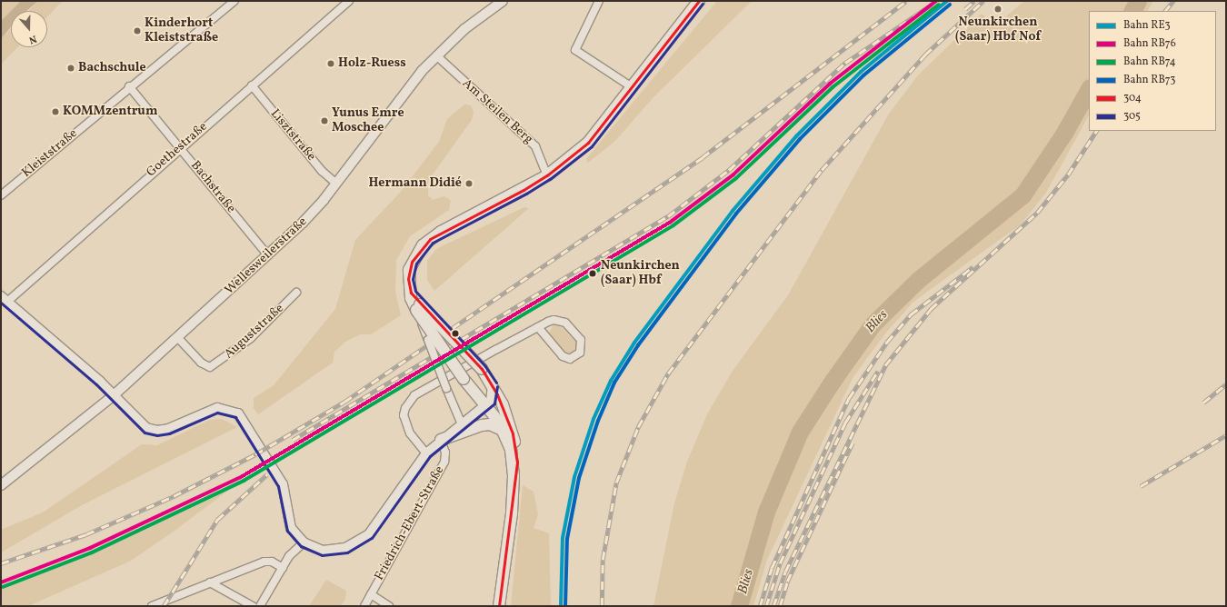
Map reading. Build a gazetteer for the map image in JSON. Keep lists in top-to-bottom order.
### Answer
{
  "streets": {
    "street": [
      "Am Steilen Berg",
      "Lisztstraße",
      "Goethestraße",
      "Kleiststraße",
      "Bachstraße",
      "Wellesweilerstraße",
      "Auguststraße",
      "Friedrich-Ebert-Straße"
    ]
  },
  "crossings": [
    ["Am Steilen Berg", "Wellesweilerstraße"],
    ["Lisztstraße", "Goethestraße"],
    ["Lisztstraße", "Wellesweilerstraße"],
    ["Goethestraße", "Bachstraße"],
    ["Kleiststraße", "Bachstraße"],
    ["Bachstraße", "Wellesweilerstraße"],
    ["Wellesweilerstraße", "Auguststraße"]
  ],
  "water": ["Blies"],
  "places": [
    "Neunkirchen (Saar) Hbf Nof",
    "Kinderhort Kleiststraße",
    "Holz-Ruess",
    "Bachschule",
    "KOMMzentrum",
    "Yunus Emre Moschee",
    "Hermann Didié",
    "Neunkirchen (Saar) Hbf"
  ],
  "lines": [
    "rail line RE3",
    "rail line RB76",
    "transit line 304",
    "transit line 305",
    "rail line RB74",
    "rail line RB73"
  ],
  "legend": [
    "Bahn RE3",
    "Bahn RB76",
    "Bahn RB74",
    "Bahn RB73",
    "304",
    "305"
  ],
  "north": "bottom"
}
